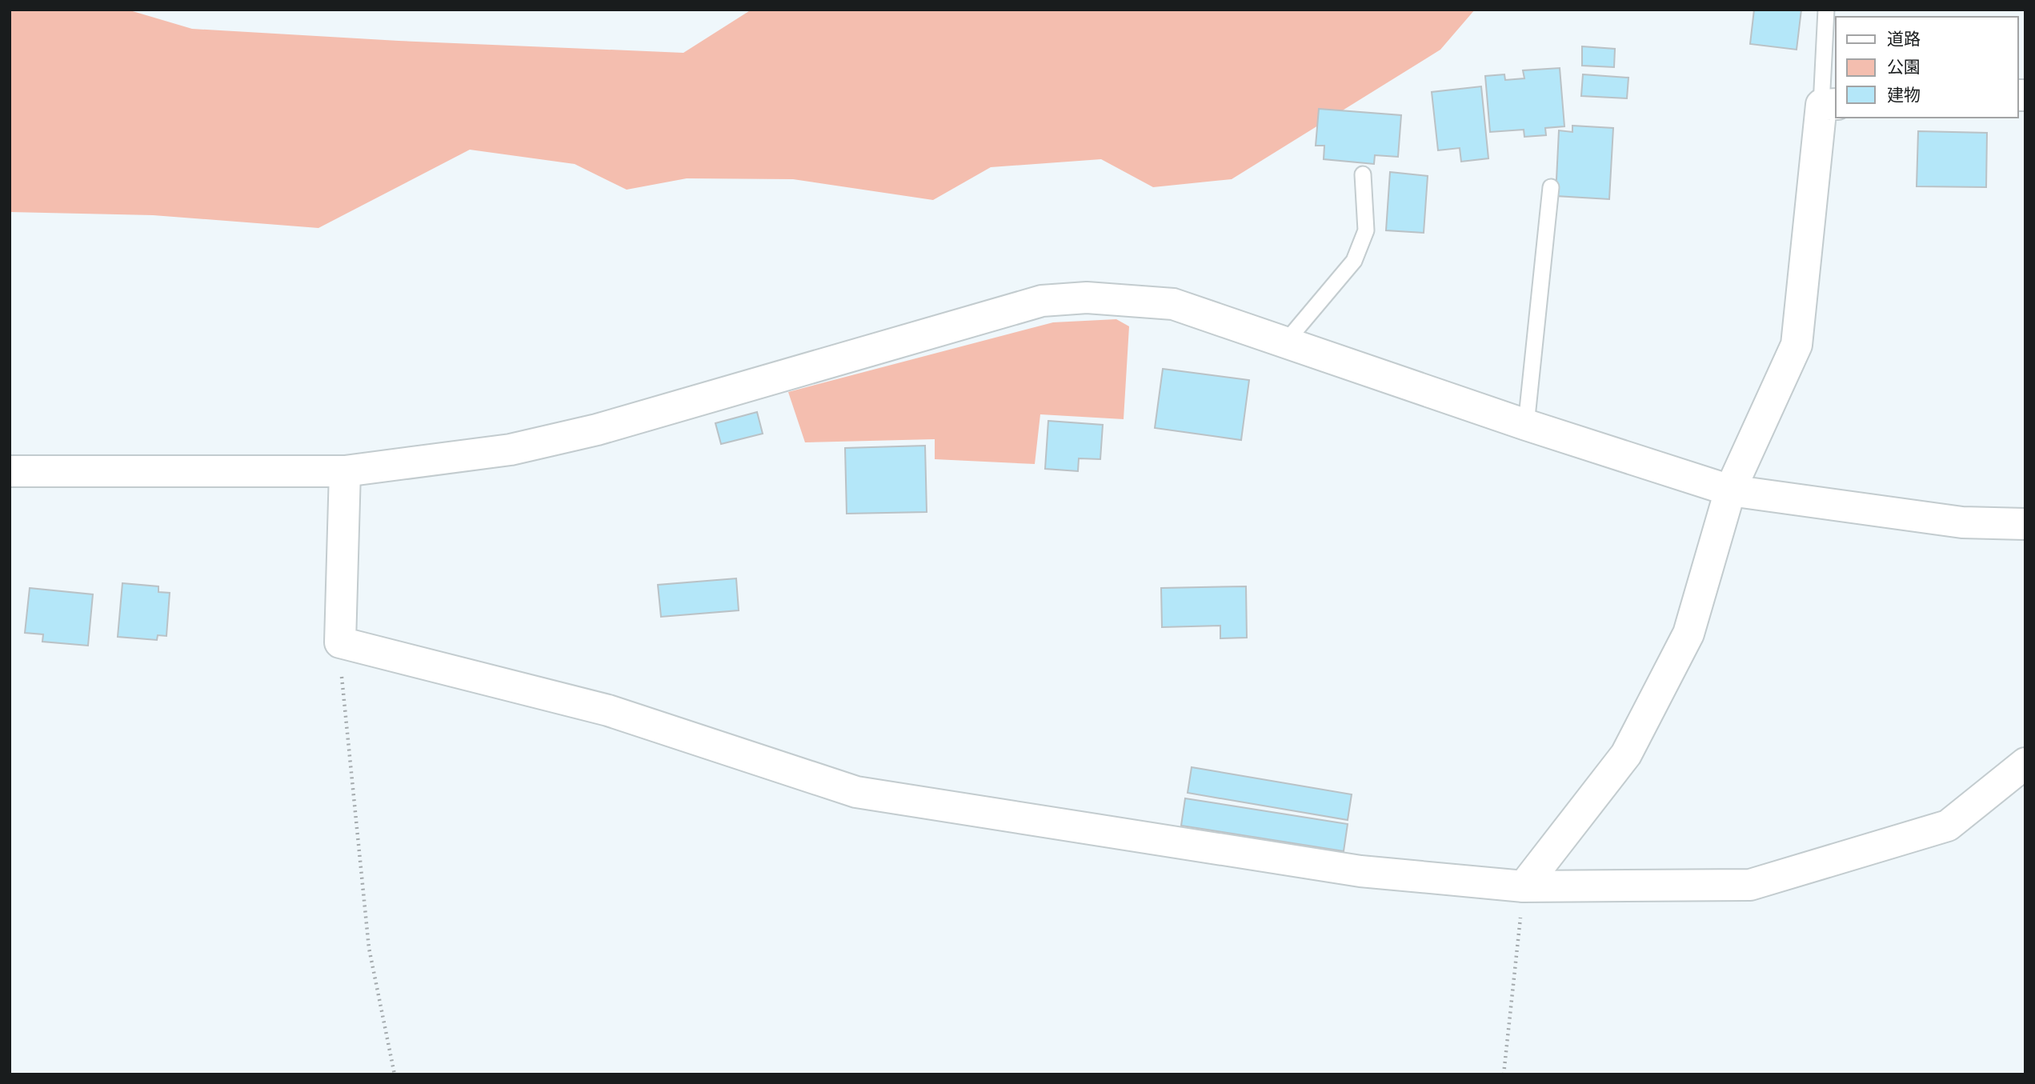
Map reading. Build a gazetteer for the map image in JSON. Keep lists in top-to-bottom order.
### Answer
{
  "legend": ["道路", "公園", "建物"]
}
